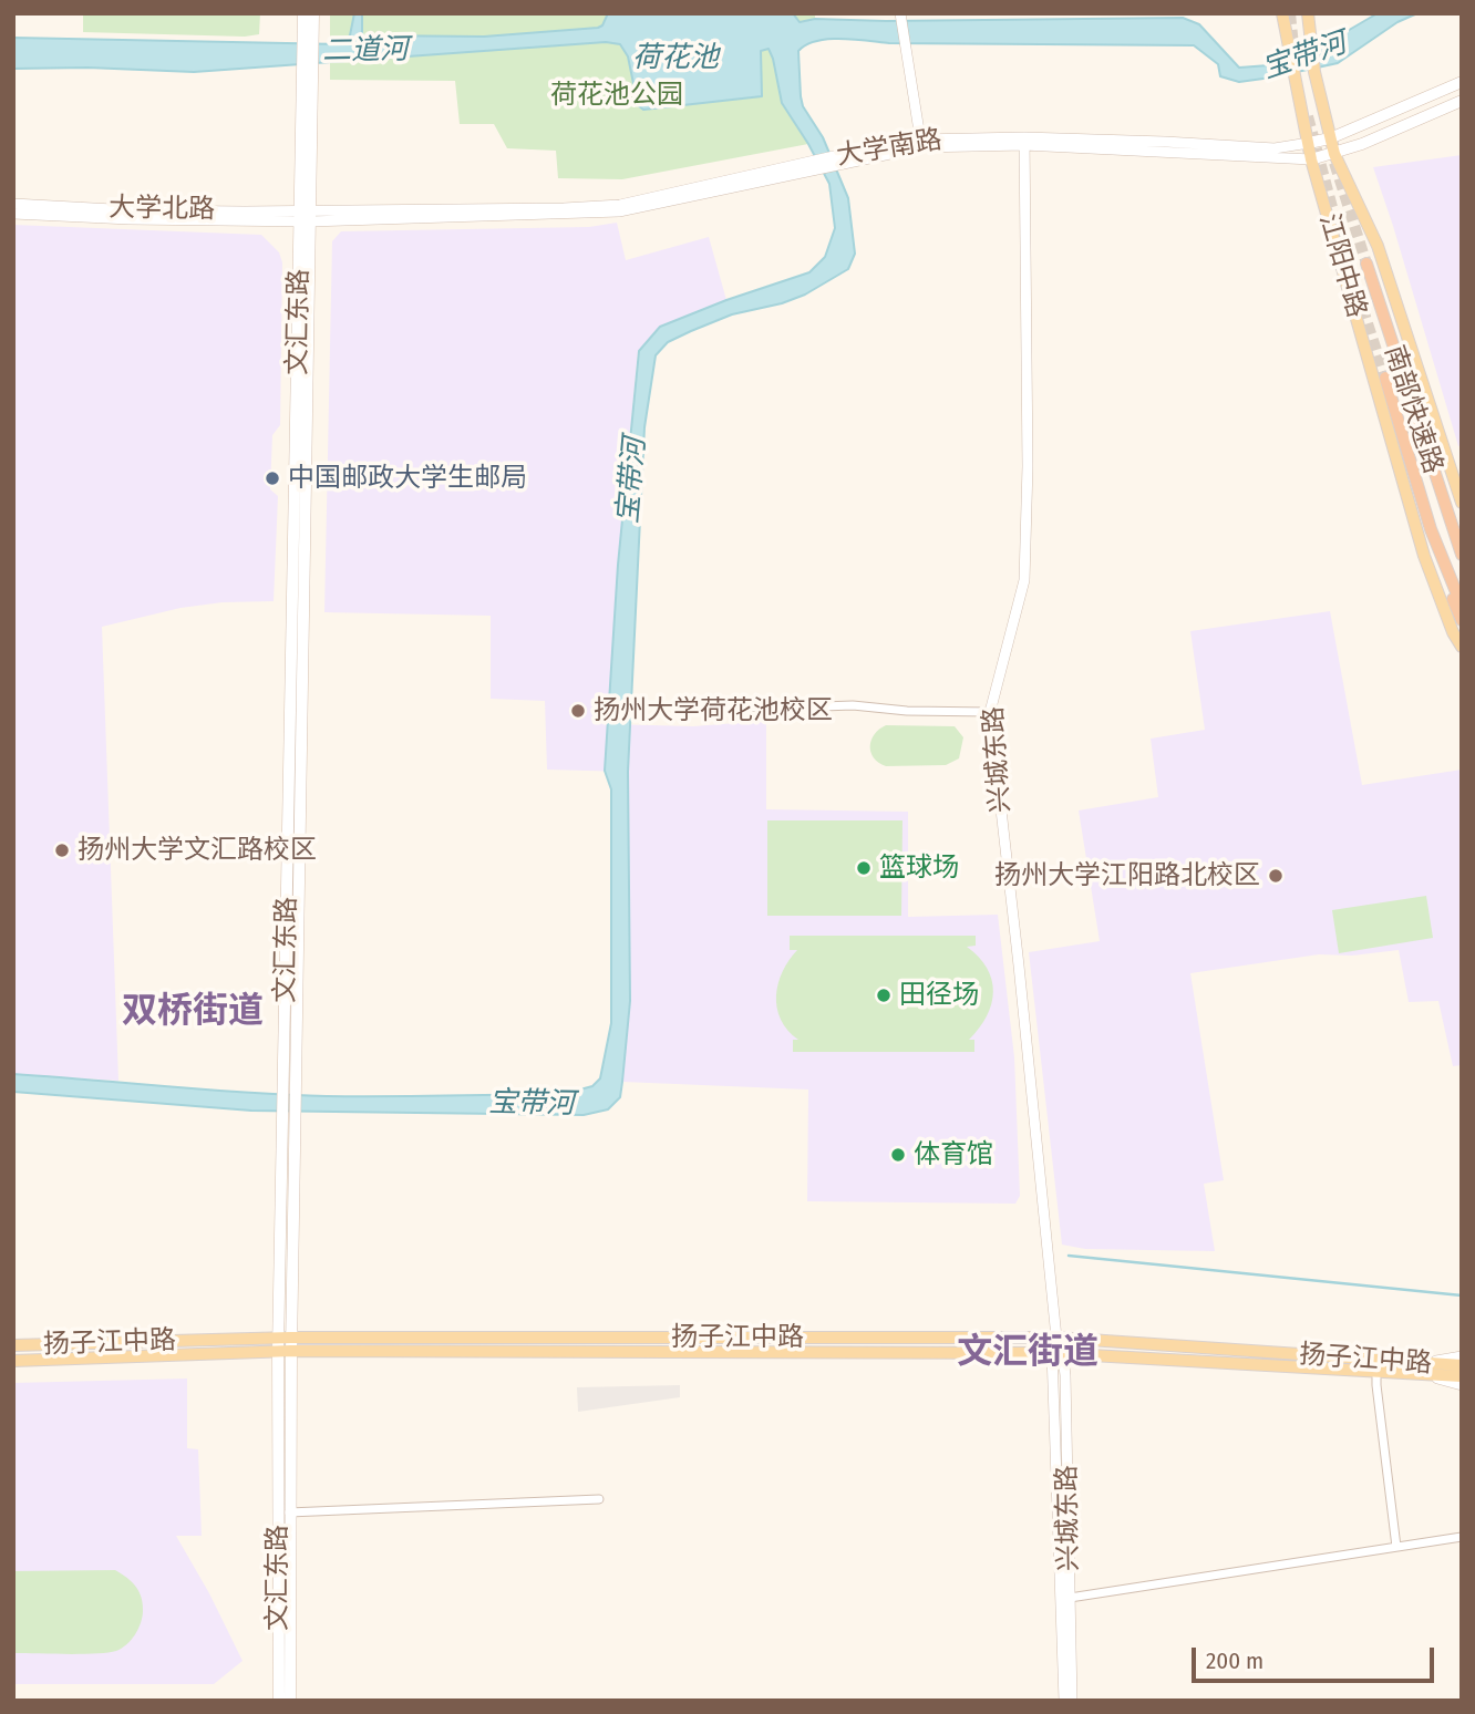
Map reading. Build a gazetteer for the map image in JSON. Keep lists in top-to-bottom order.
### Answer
{
  "streets": {
    "highway": ["南部快速路"],
    "main road": [
      "大学南路",
      "江阳中路",
      "文汇东路",
      "扬子江中路"
    ],
    "street": ["大学北路", "兴城东路"]
  },
  "crossings": [
    ["大学南路", "大学北路"],
    ["大学南路", "江阳中路"],
    ["大学南路", "文汇东路"],
    ["大学南路", "兴城东路"],
    ["大学北路", "文汇东路"],
    ["文汇东路", "扬子江中路"],
    ["兴城东路", "扬子江中路"]
  ],
  "districts": ["双桥街道", "文汇街道"],
  "water": ["二道河", "宝带河", "荷花池"],
  "parks": ["荷花池公园"],
  "places": [
    "中国邮政大学生邮局",
    "扬州大学荷花池校区",
    "扬州大学文汇路校区",
    "篮球场",
    "扬州大学江阳路北校区",
    "田径场",
    "体育馆"
  ],
  "scale_bar": "200 m"
}
